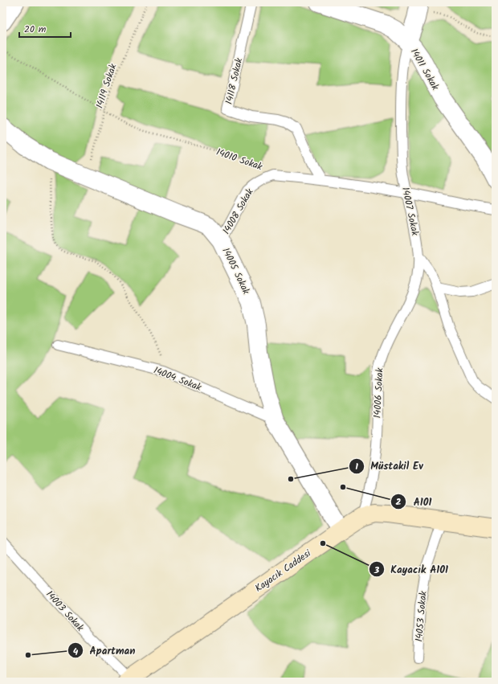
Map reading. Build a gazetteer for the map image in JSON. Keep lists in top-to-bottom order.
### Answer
{
  "streets": {
    "main road": ["Kayacık Caddesi"],
    "street": ["14011 Sokak", "14007 Sokak", "14005 Sokak"],
    "lane": [
      "14118 Sokak",
      "14010 Sokak",
      "14008 Sokak",
      "14004 Sokak",
      "14006 Sokak",
      "14003 Sokak",
      "14053 Sokak"
    ],
    "path": ["14119 Sokak"]
  },
  "crossings": [
    ["14011 Sokak", "14007 Sokak"],
    ["14118 Sokak", "14010 Sokak"],
    ["14119 Sokak", "14010 Sokak"],
    ["14119 Sokak", "14005 Sokak"],
    ["14010 Sokak", "14008 Sokak"],
    ["14010 Sokak", "14007 Sokak"],
    ["14008 Sokak", "14005 Sokak"],
    ["14007 Sokak", "14006 Sokak"],
    ["14005 Sokak", "14004 Sokak"],
    ["14005 Sokak", "Kayacık Caddesi"],
    ["14006 Sokak", "Kayacık Caddesi"],
    ["Kayacık Caddesi", "14003 Sokak"],
    ["Kayacık Caddesi", "14053 Sokak"]
  ],
  "places": [
    "Müstakil Ev",
    "A101",
    "Kayacık A101",
    "Apartman"
  ],
  "scale_bar": "20 m"
}
